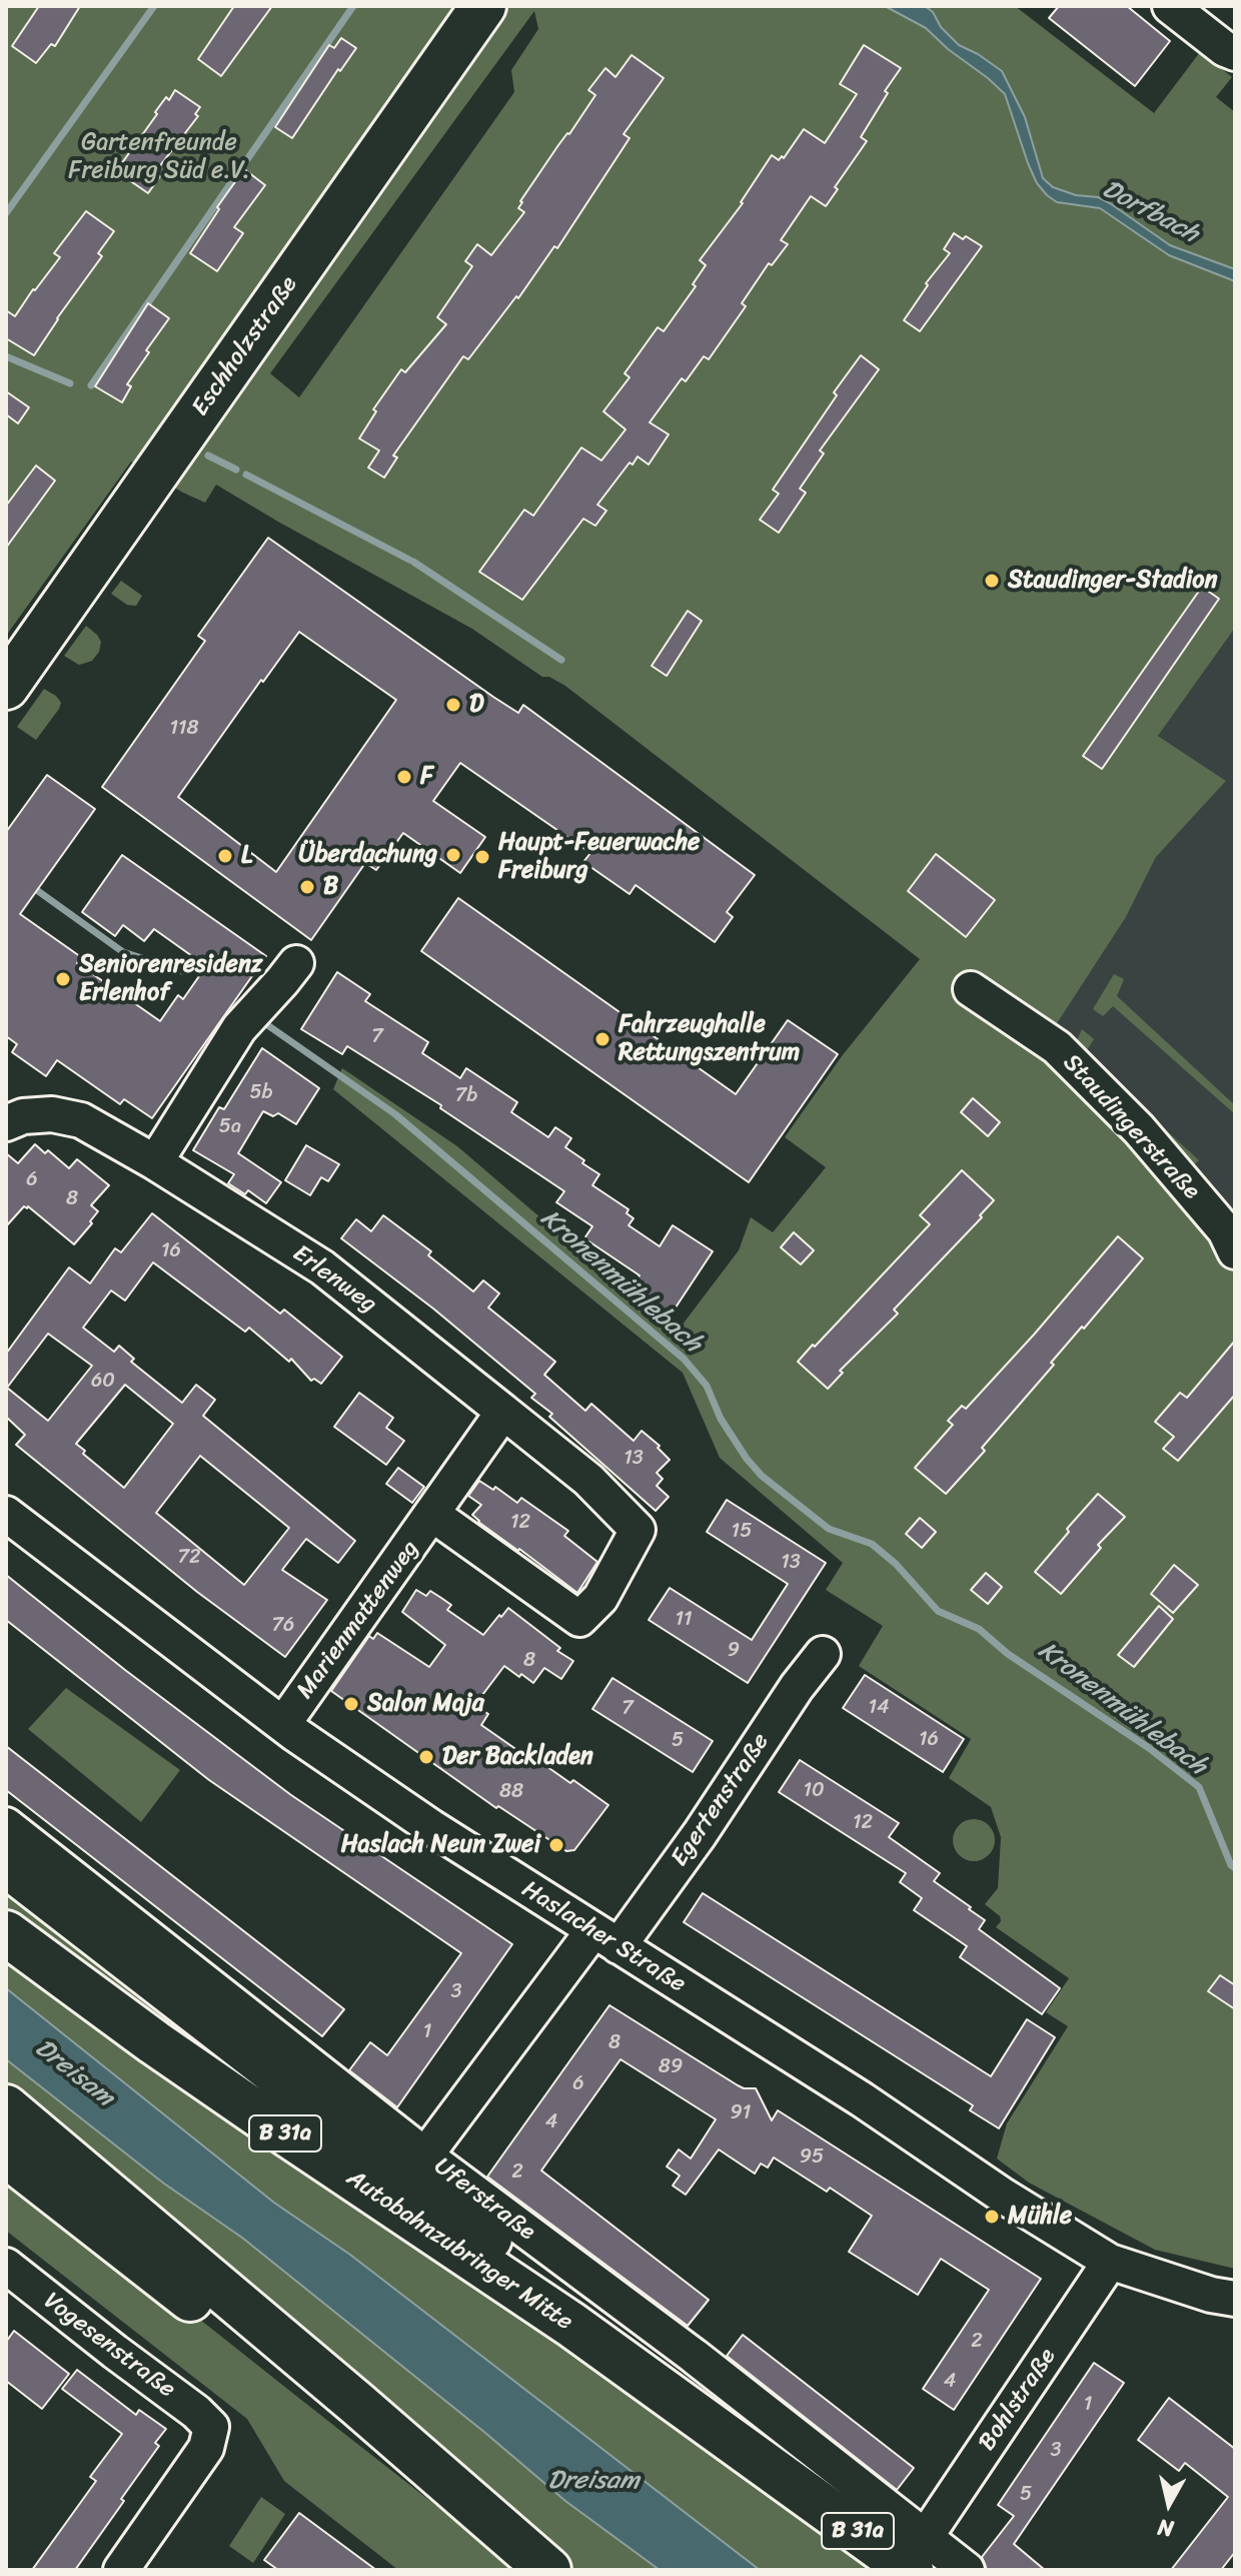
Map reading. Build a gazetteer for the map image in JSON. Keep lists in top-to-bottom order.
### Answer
{
  "streets": {
    "main road": ["Eschholzstraße", "B 31a", "Autobahnzubringer Mitte"],
    "street": [
      "Staudingerstraße",
      "Erlenweg",
      "Marienmattenweg",
      "Egertenstraße",
      "Haslacher Straße",
      "Uferstraße",
      "Vogesenstraße",
      "Bohlstraße"
    ]
  },
  "crossings": [
    ["Erlenweg", "Marienmattenweg"],
    ["Marienmattenweg", "Haslacher Straße"],
    ["Egertenstraße", "Haslacher Straße"],
    ["Egertenstraße", "Uferstraße"],
    ["Haslacher Straße", "Bohlstraße"],
    ["Uferstraße", "Autobahnzubringer Mitte"],
    ["Uferstraße", "Bohlstraße"],
    ["Autobahnzubringer Mitte", "Bohlstraße"]
  ],
  "water": ["Dorfbach", "Kronenmühlebach", "Dreisam"],
  "parks": ["Gartenfreunde Freiburg Süd e.V."],
  "places": [
    "Staudinger-Stadion",
    "D",
    "F",
    "Überdachung",
    "L",
    "Haupt-Feuerwache Freiburg",
    "B",
    "Seniorenresidenz Erlenhof",
    "Fahrzeughalle Rettungszentrum",
    "Salon Maja",
    "Der Backladen",
    "Haslach Neun Zwei",
    "Mühle"
  ],
  "house_numbers": [
    "118",
    "7",
    "5b",
    "7b",
    "5a",
    "6",
    "8",
    "16",
    "60",
    "13",
    "12",
    "15",
    "72",
    "13",
    "11",
    "76",
    "9",
    "8",
    "14",
    "7",
    "16",
    "5",
    "10",
    "88",
    "12",
    "3",
    "1",
    "8",
    "89",
    "6",
    "91",
    "4",
    "95",
    "2",
    "2",
    "4",
    "1",
    "3",
    "5"
  ],
  "north": "bottom"
}
